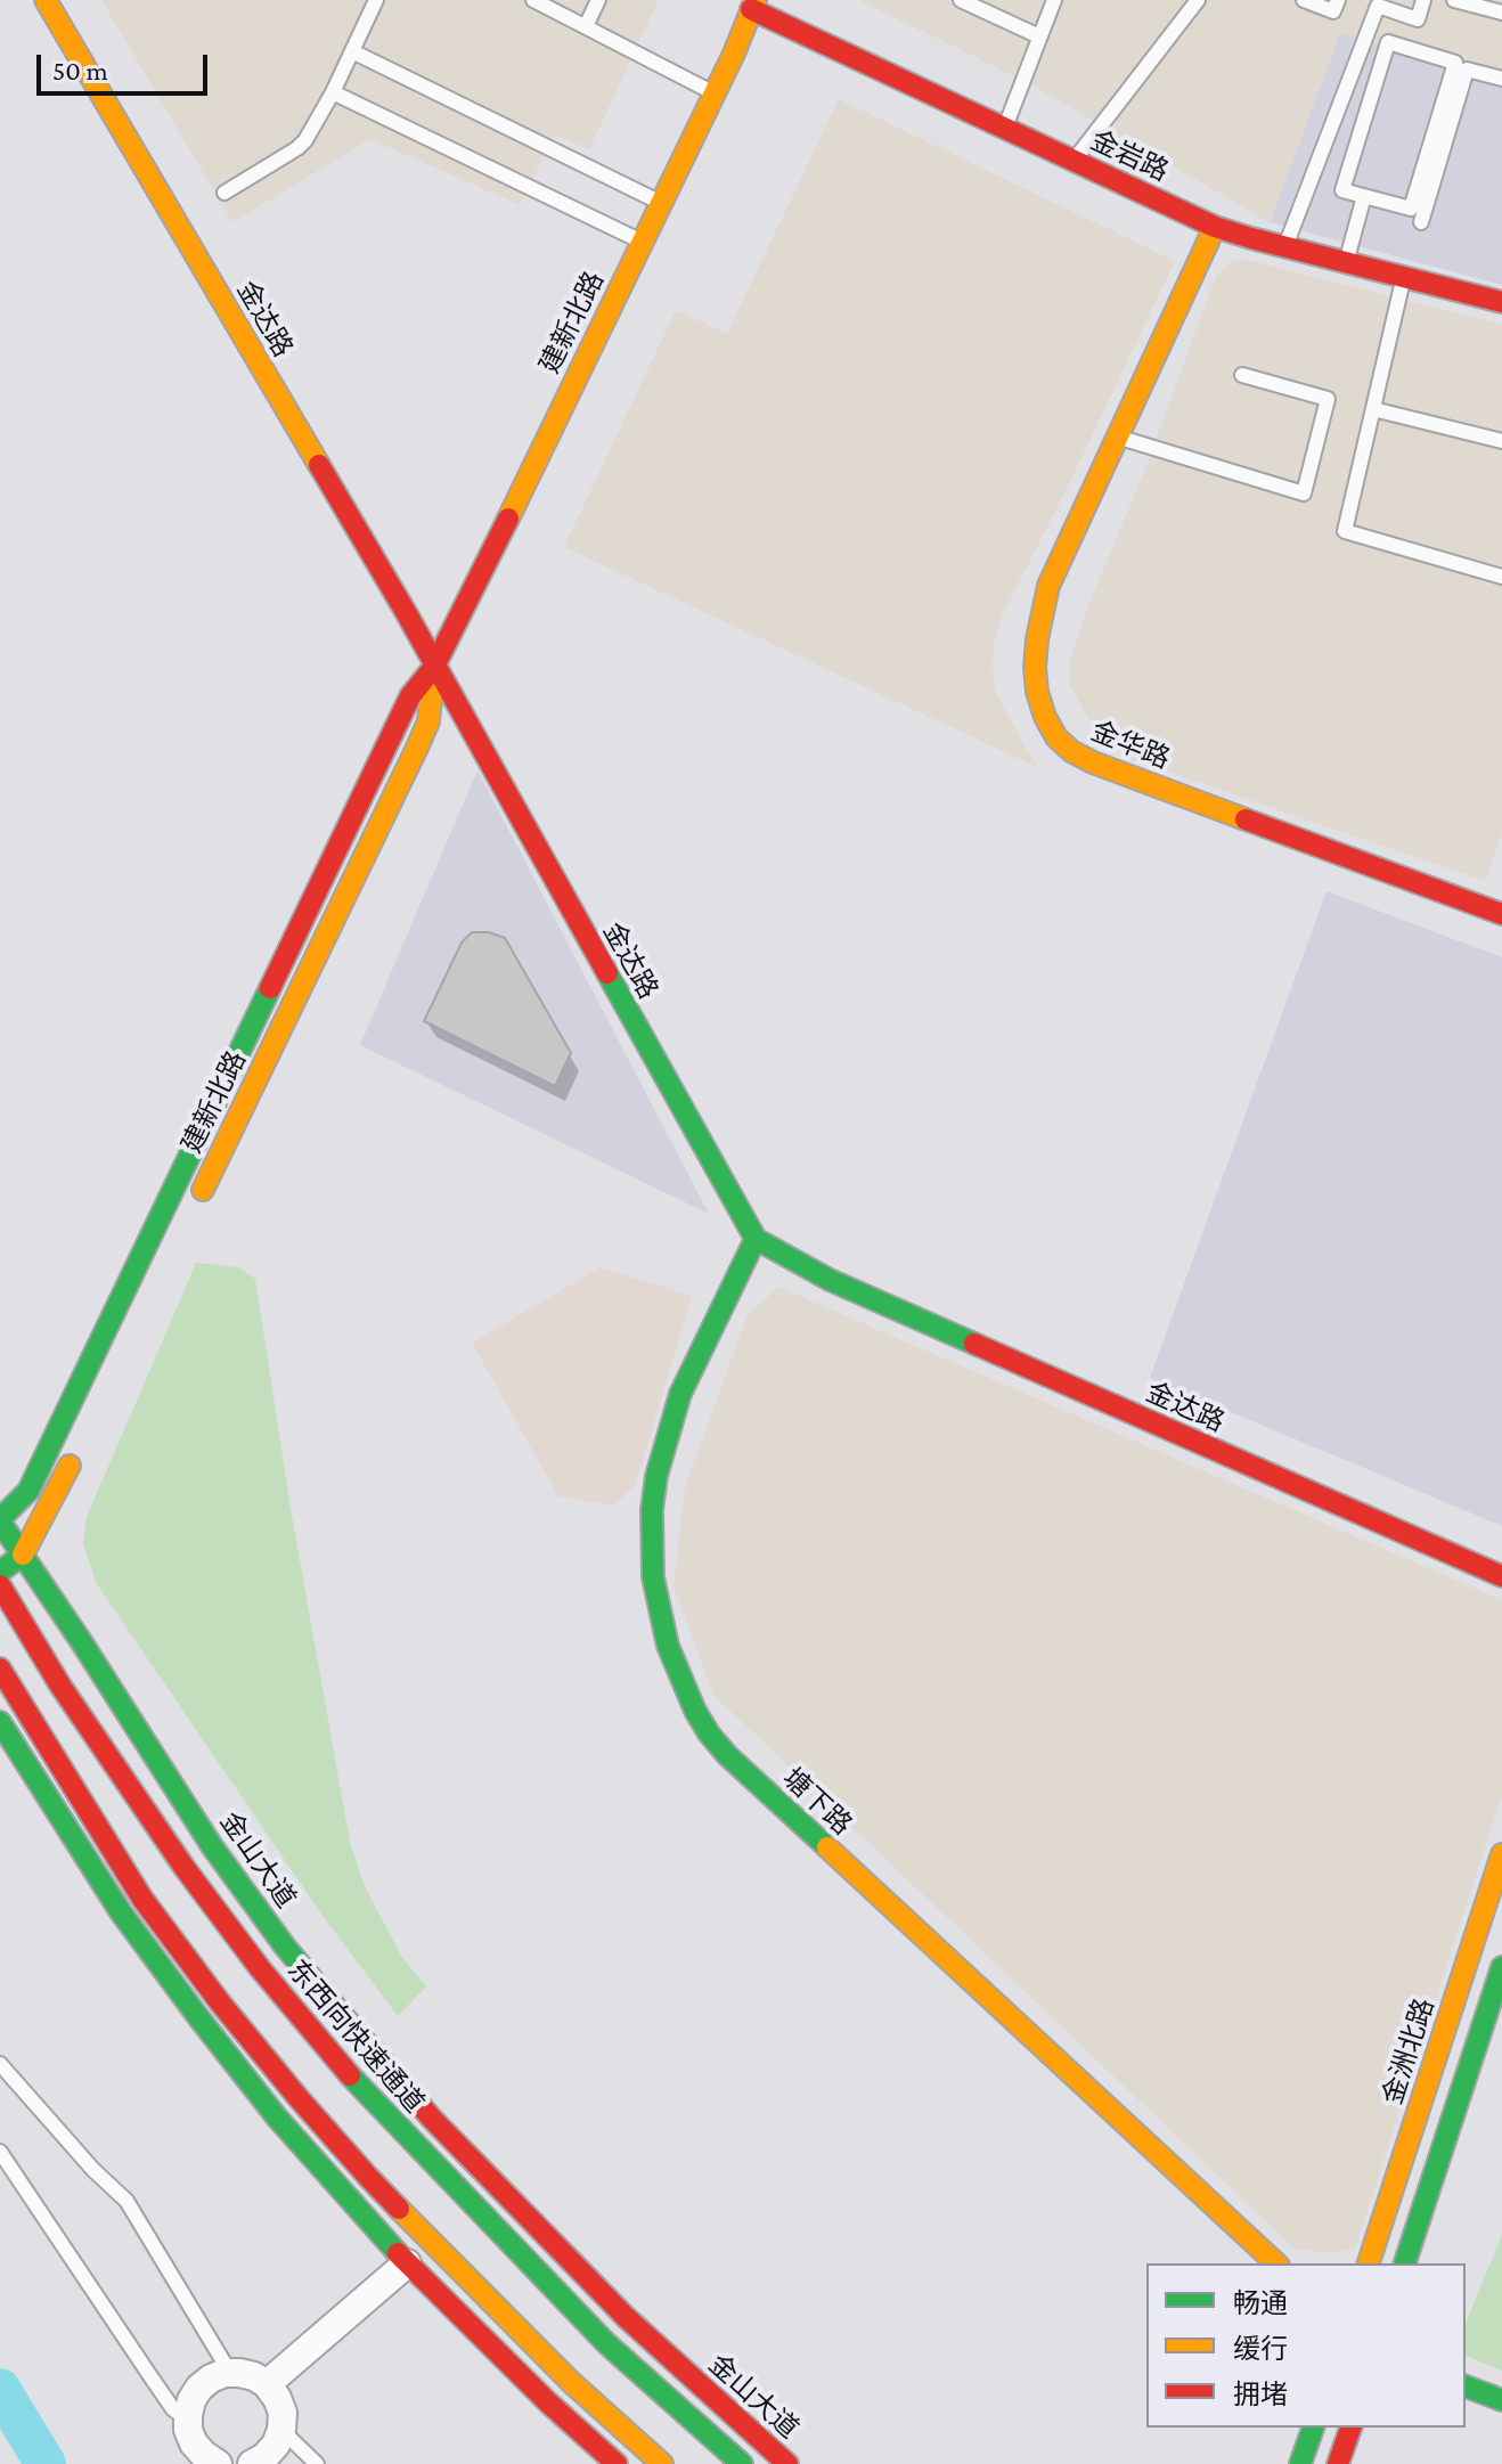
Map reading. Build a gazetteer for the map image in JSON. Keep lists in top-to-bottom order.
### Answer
{
  "streets": {
    "main road": [
      "金岩路",
      "金达路",
      "建新北路",
      "金华路",
      "塘下路",
      "金山大道",
      "东西向快速通道",
      "金洲北路"
    ]
  },
  "crossings": [
    ["金岩路", "建新北路"],
    ["金岩路", "金华路"],
    ["金达路", "建新北路"],
    ["金达路", "塘下路"],
    ["建新北路", "金山大道"]
  ],
  "legend": ["畅通", "缓行", "拥堵"],
  "scale_bar": "50 m"
}
